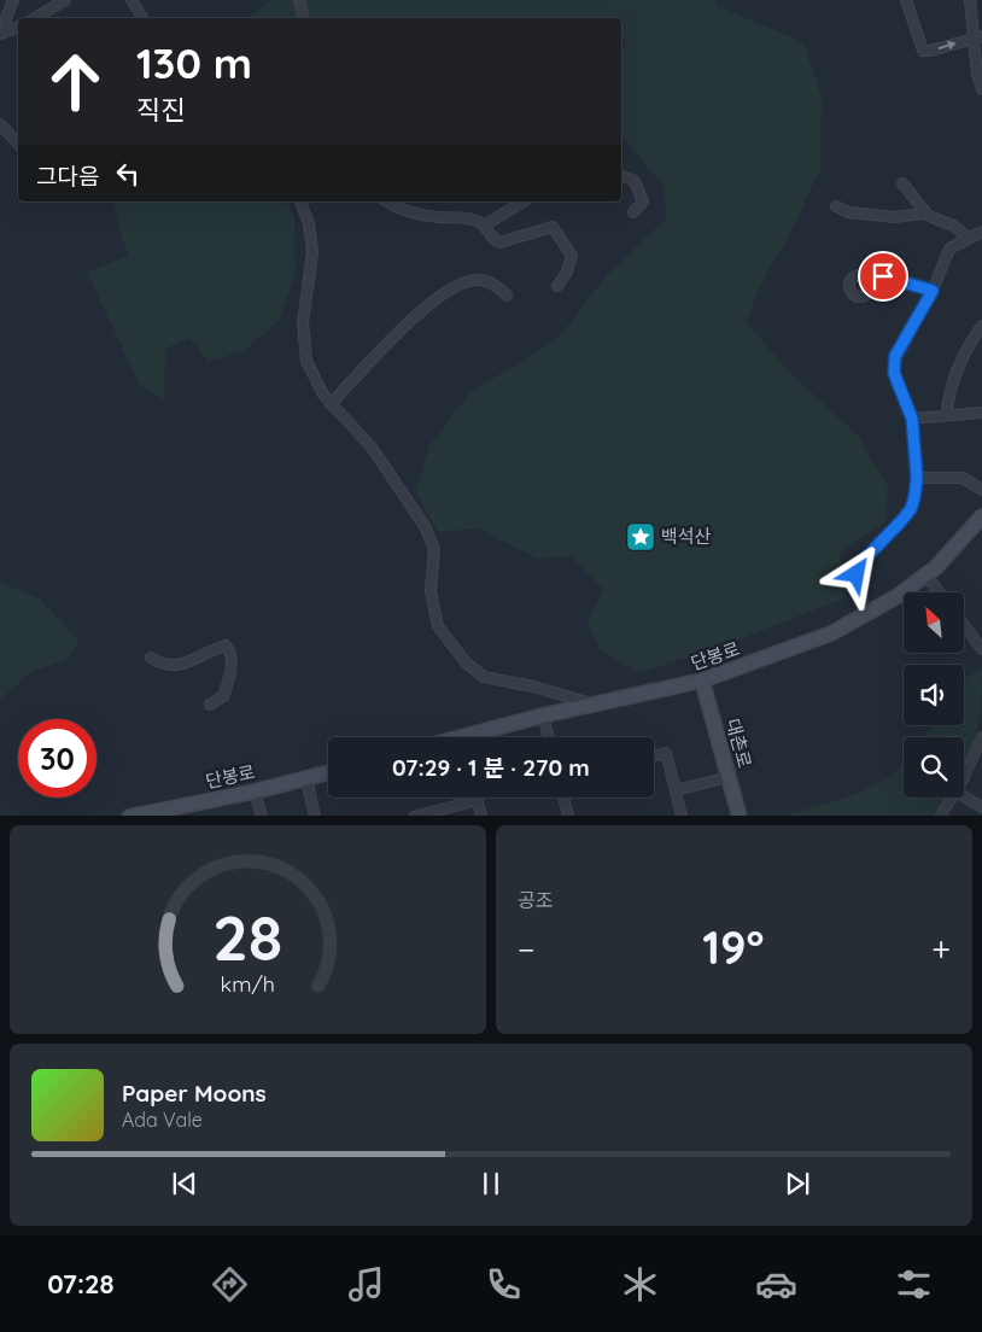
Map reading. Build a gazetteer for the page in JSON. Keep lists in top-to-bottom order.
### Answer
{
  "streets": {
    "street": ["단봉로", "대촌로"]
  },
  "crossings": [
    ["단봉로", "대촌로"]
  ],
  "places": {
    "place": ["백석산"]
  },
  "north": "top left",
  "page": {
    "turn": ["130 m", "직진"],
    "then": "그다음",
    "limit": "30",
    "trip": "07:29 · 1 분 · 270 m",
    "tile": "공조",
    "heat": ["−", "19°", "+"],
    "song": ["Paper Moons", "Ada Vale"],
    "tabs": "07:28",
    "gauge": ["28", "km/h"]
  }
}
